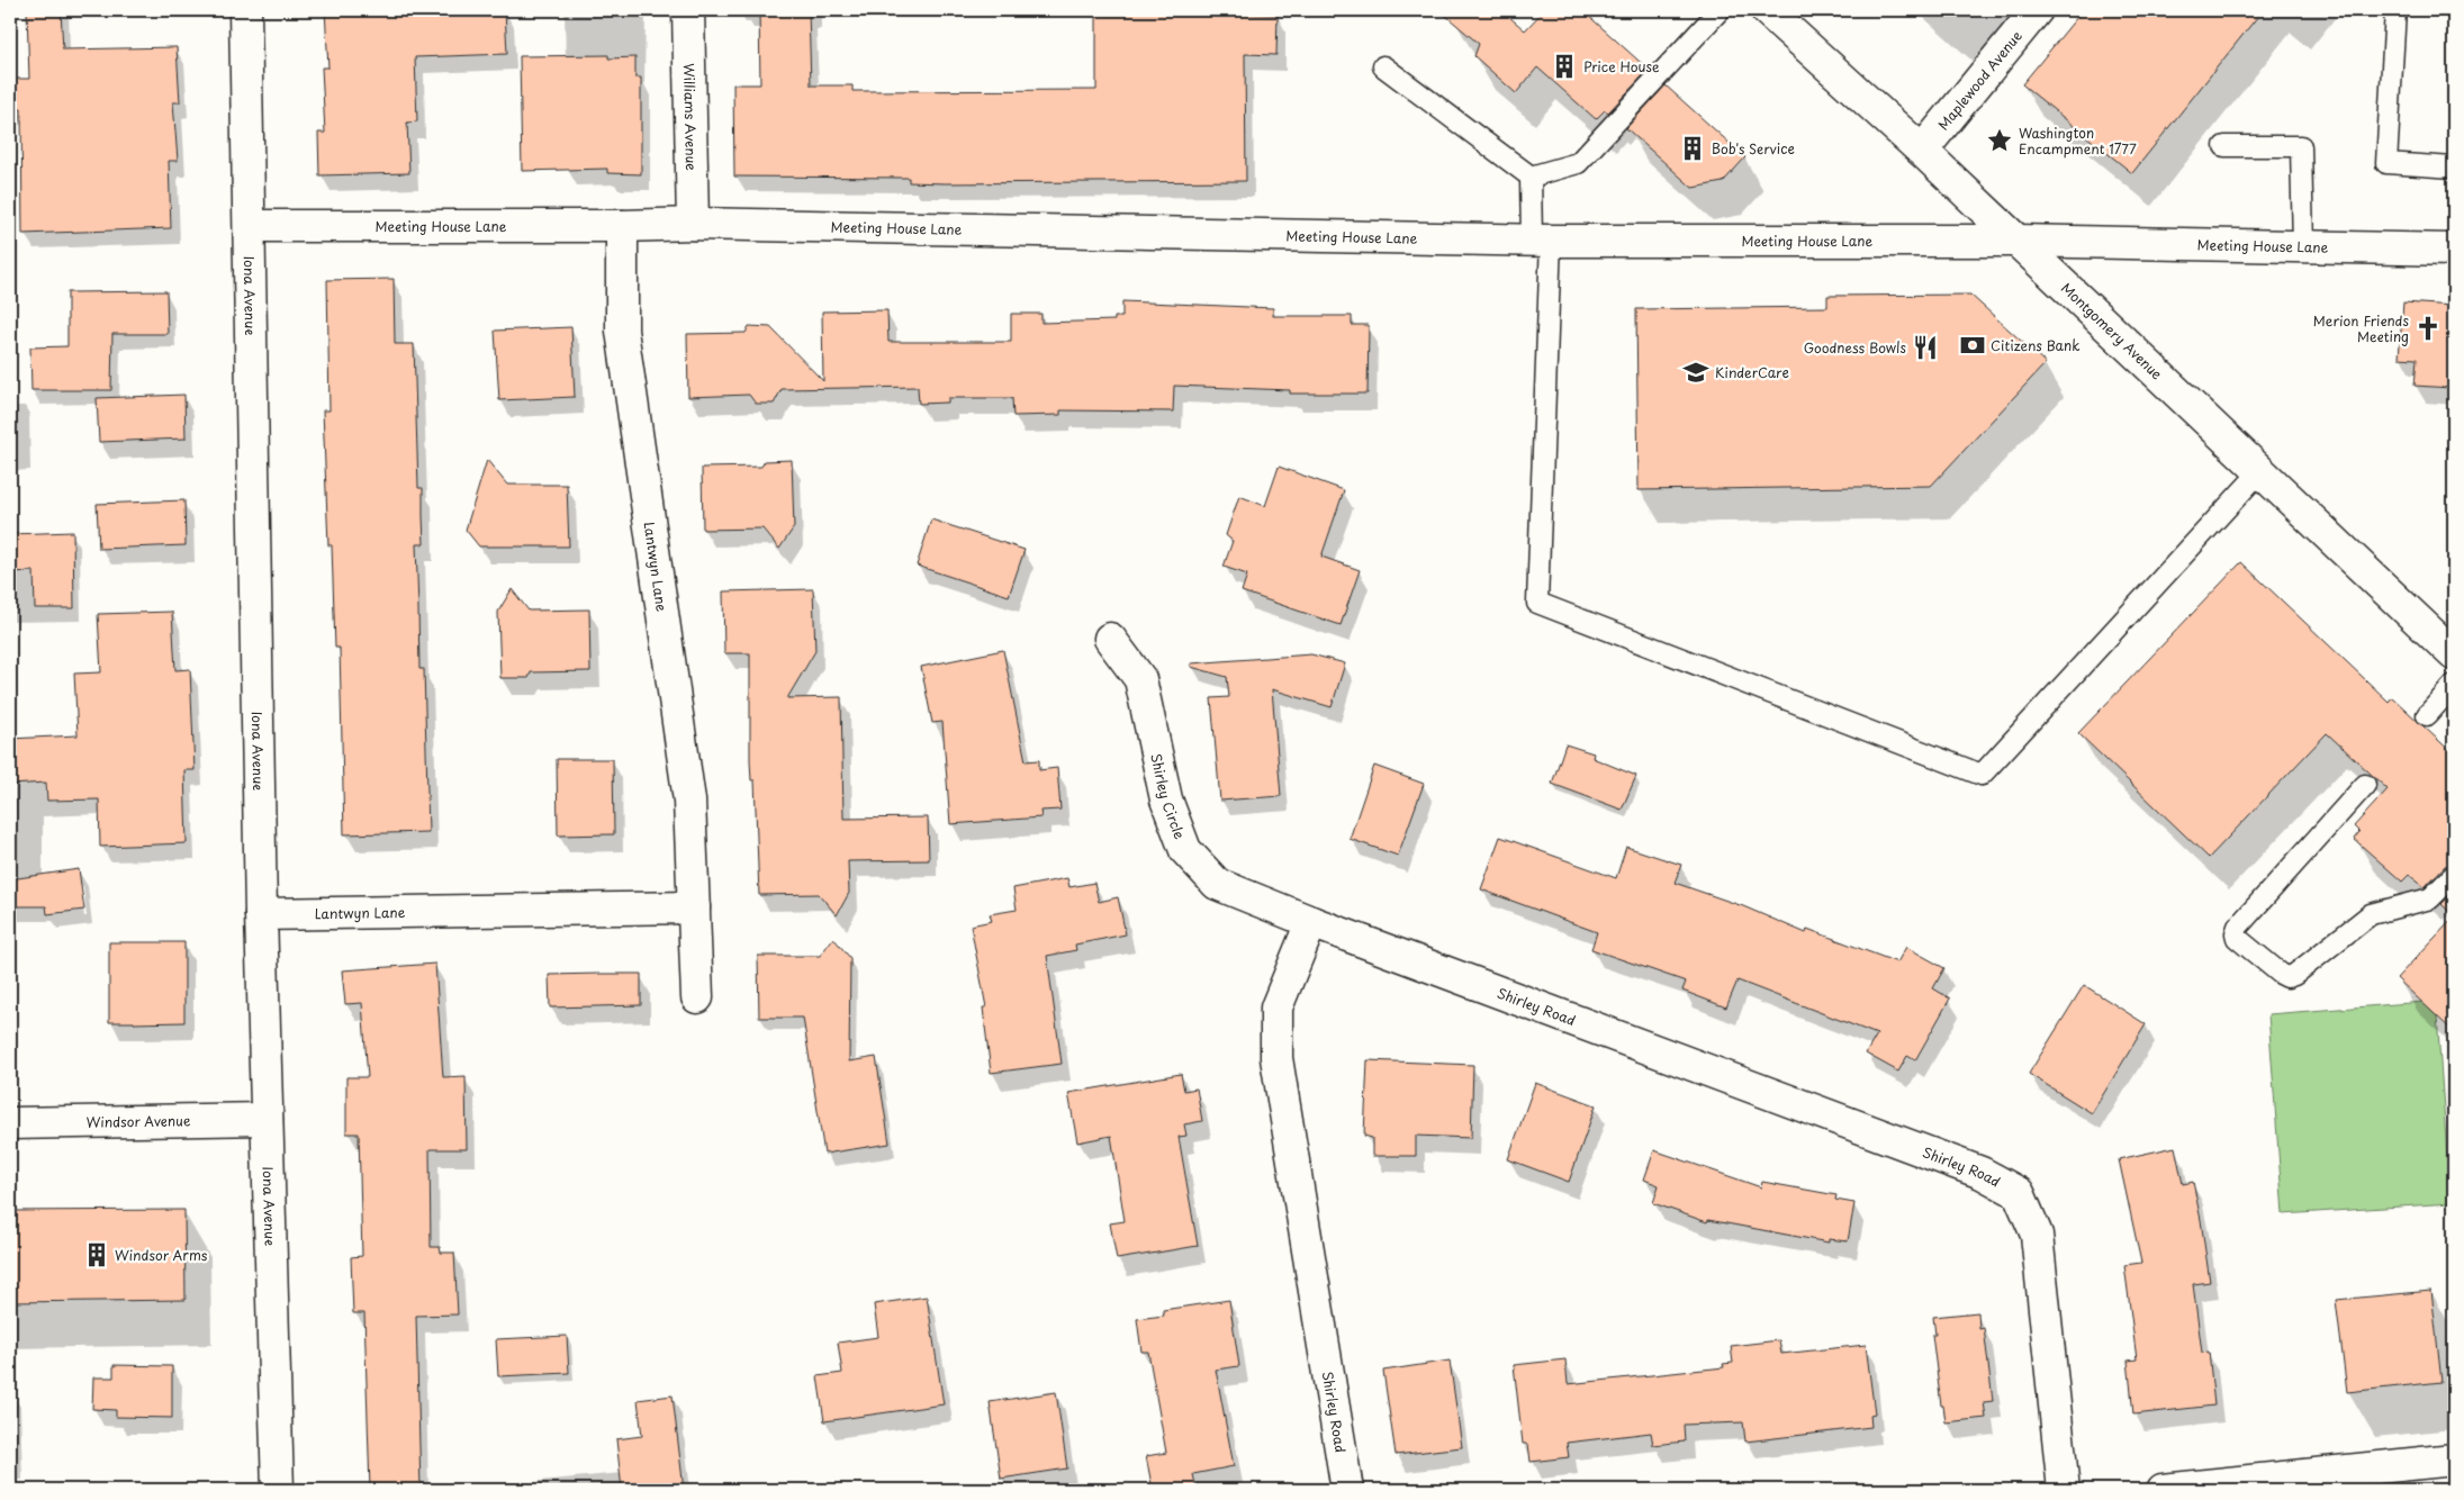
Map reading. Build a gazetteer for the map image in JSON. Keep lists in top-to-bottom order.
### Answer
{
  "streets": {
    "street": [
      "Maplewood Avenue",
      "Williams Avenue",
      "Meeting House Lane",
      "Iona Avenue",
      "Montgomery Avenue",
      "Lantwyn Lane",
      "Shirley Circle",
      "Shirley Road",
      "Windsor Avenue"
    ]
  },
  "crossings": [
    ["Maplewood Avenue", "Montgomery Avenue"],
    ["Williams Avenue", "Meeting House Lane"],
    ["Meeting House Lane", "Iona Avenue"],
    ["Meeting House Lane", "Montgomery Avenue"],
    ["Meeting House Lane", "Lantwyn Lane"],
    ["Iona Avenue", "Lantwyn Lane"],
    ["Iona Avenue", "Windsor Avenue"],
    ["Shirley Circle", "Shirley Road"]
  ],
  "places": {
    "building": ["Price House", "Bob's Service", "Windsor Arms"],
    "place": ["Washington Encampment 1777"],
    "church": ["Merion Friends Meeting"],
    "bank": ["Citizens Bank"],
    "restaurant": ["Goodness Bowls"],
    "school or university": ["KinderCare"]
  }
}
